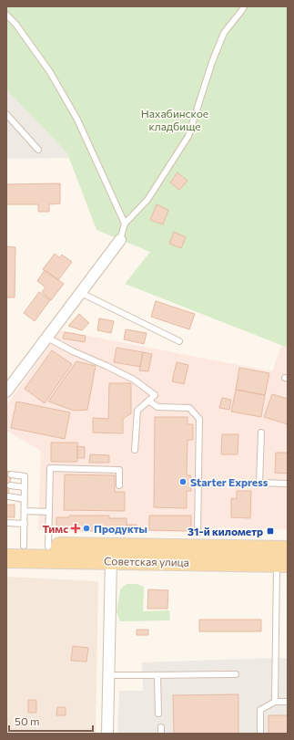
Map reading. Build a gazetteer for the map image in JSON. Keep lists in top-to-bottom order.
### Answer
{
  "streets": {
    "main road": ["Советская улица"]
  },
  "parks": ["Нахабинское кладбище"],
  "places": {
    "other": ["Starter Express", "Продукты"],
    "health": ["Тимс"],
    "transit": ["31-й километр"]
  },
  "scale_bar": "50 m"
}
